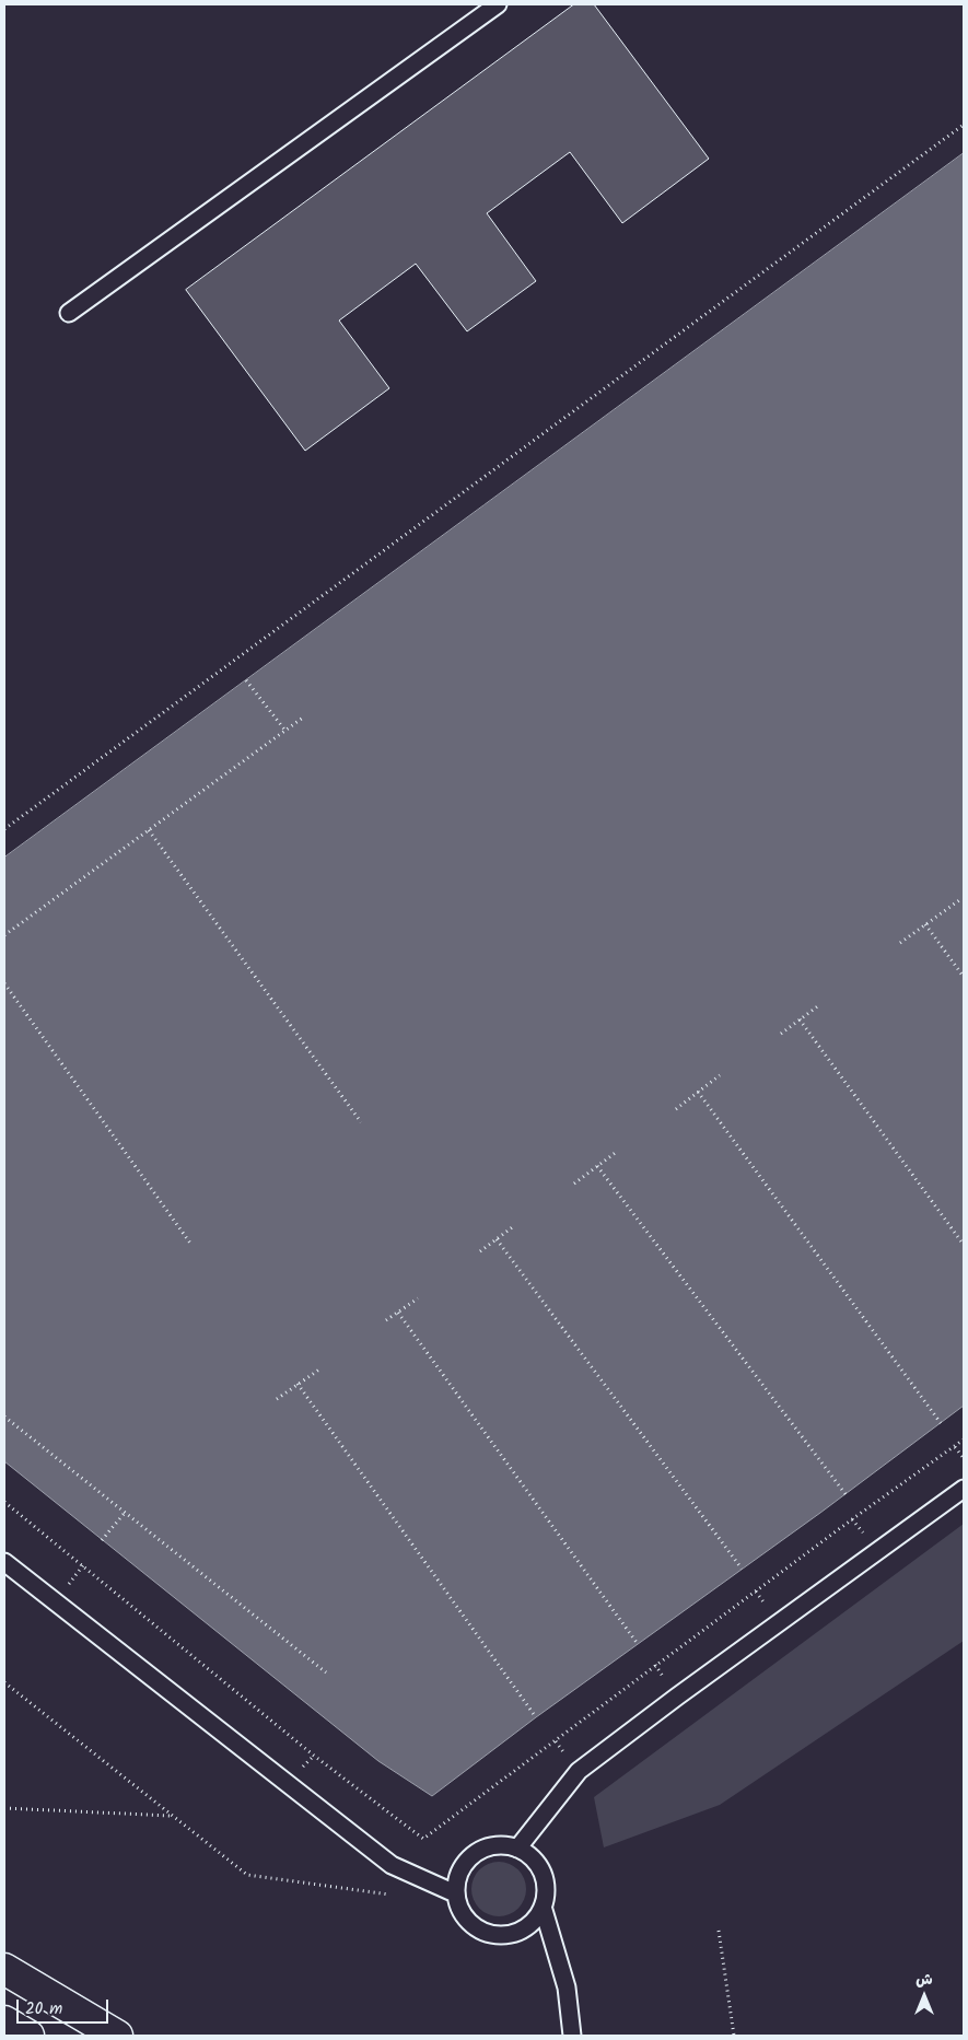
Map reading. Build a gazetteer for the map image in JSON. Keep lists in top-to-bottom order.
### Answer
{
  "scale_bar": "20 m",
  "north": "top"
}
